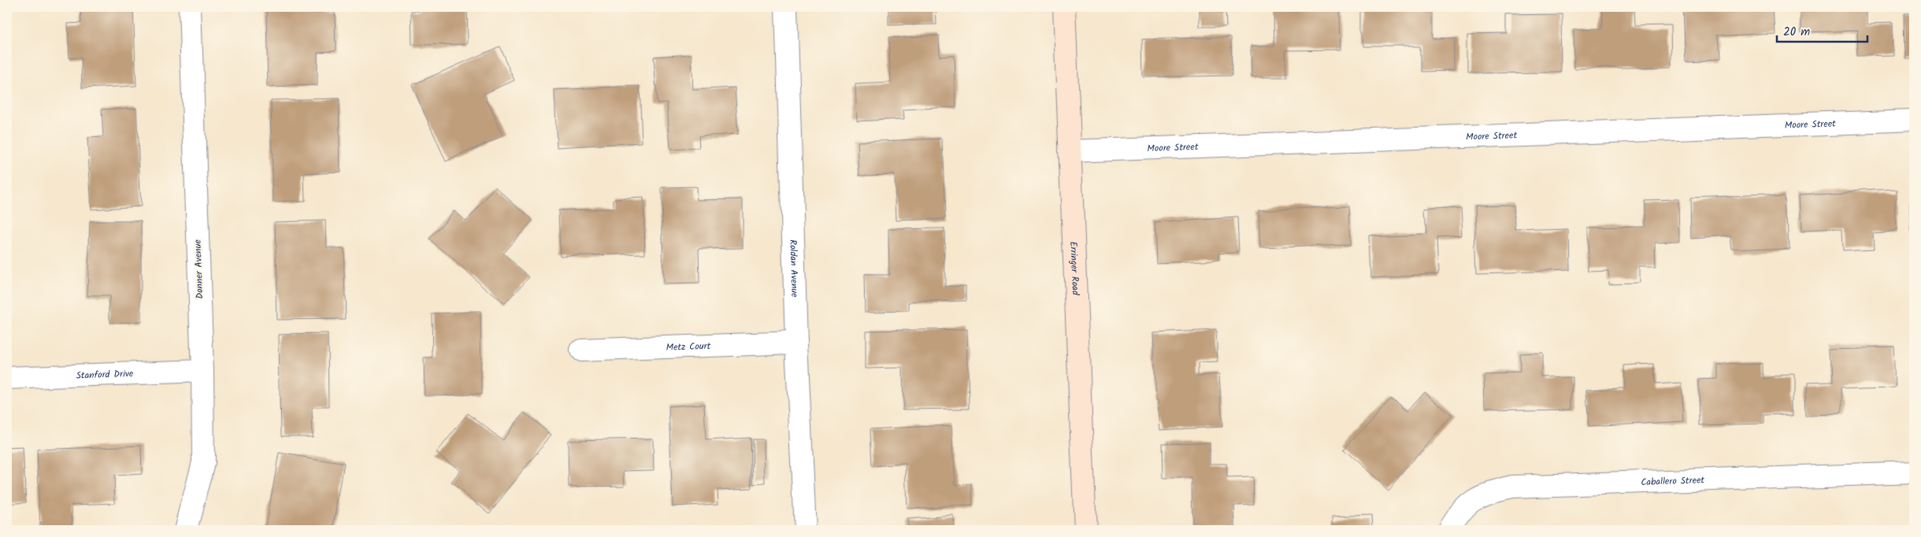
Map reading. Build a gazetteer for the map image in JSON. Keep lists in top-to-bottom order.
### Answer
{
  "streets": {
    "main road": ["Erringer Road"],
    "street": [
      "Moore Street",
      "Roldan Avenue",
      "Donner Avenue",
      "Metz Court",
      "Stanford Drive",
      "Caballero Street"
    ]
  },
  "crossings": [
    ["Moore Street", "Erringer Road"],
    ["Roldan Avenue", "Metz Court"],
    ["Donner Avenue", "Stanford Drive"]
  ],
  "scale_bar": "20 m"
}
